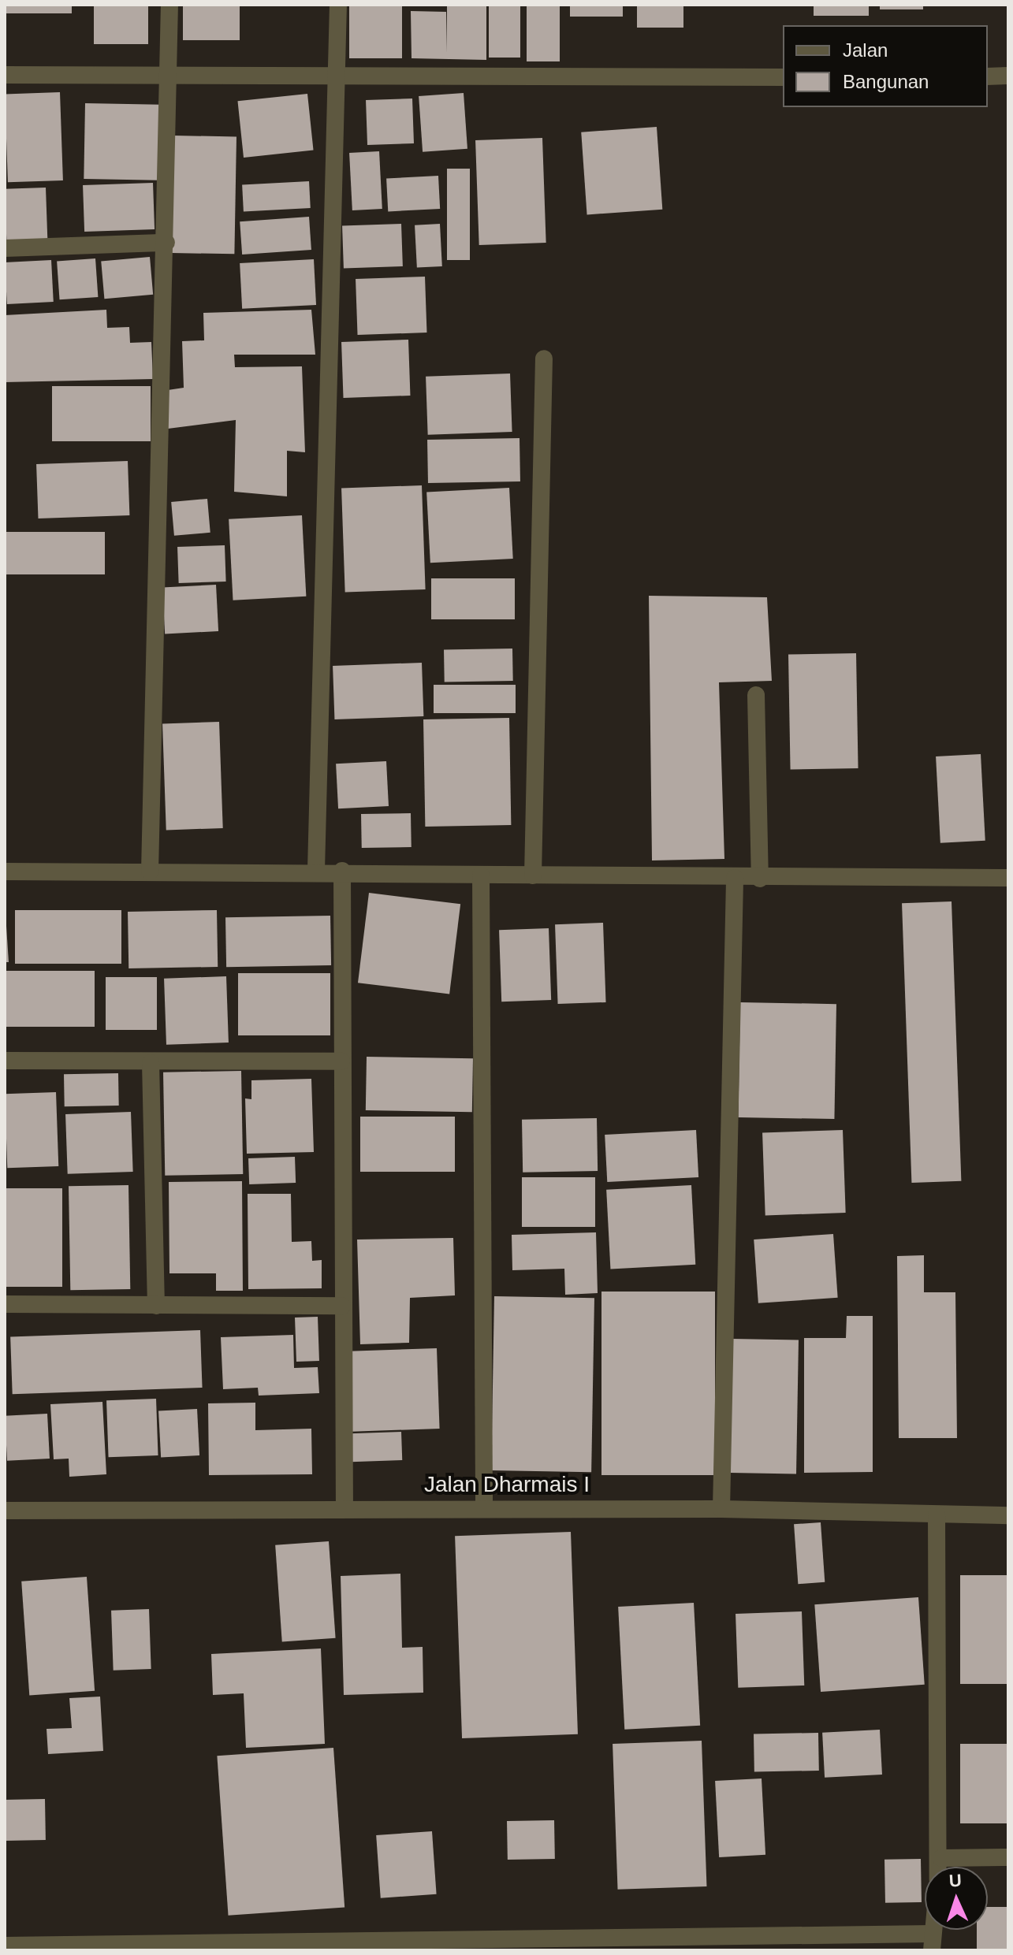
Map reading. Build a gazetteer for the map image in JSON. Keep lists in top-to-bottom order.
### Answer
{
  "streets": {
    "street": ["Jalan Dharmais I"]
  },
  "legend": ["Jalan", "Bangunan"],
  "north": "top"
}
